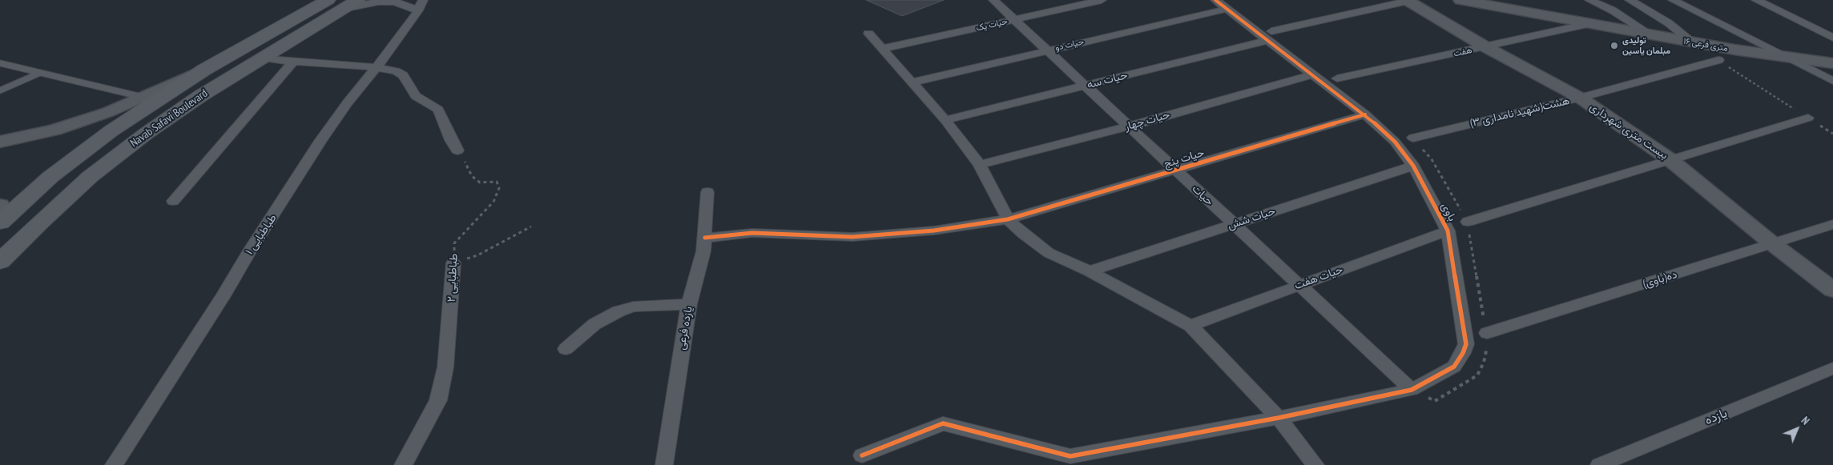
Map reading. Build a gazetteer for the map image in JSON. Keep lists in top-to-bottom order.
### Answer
{
  "streets": {
    "main road": ["Navab Safavi Boulevard"],
    "street": [
      "حیات یک",
      "حیات دو",
      "۱۶ متری فرعی",
      "هفت",
      "حیات سه",
      "هشت(شهید نامداری ۳)",
      "حیات چهار",
      "بیست متری شهرداری",
      "حیات پنج",
      "حیات",
      "باوی",
      "حیات شش",
      "طباطبایی ۱",
      "طباطبایی ۲",
      "حیات هفت",
      "ده(باوی)",
      "یازده فرعی",
      "یازده"
    ]
  },
  "crossings": [
    ["حیات یک", "حیات"],
    ["حیات دو", "حیات"],
    ["حیات دو", "باوی"],
    ["۱۶ متری فرعی", "هفت"],
    ["هفت", "بیست متری شهرداری"],
    ["حیات سه", "بیست متری شهرداری"],
    ["حیات سه", "حیات"],
    ["حیات سه", "باوی"],
    ["هشت(شهید نامداری ۳)", "بیست متری شهرداری"],
    ["هشت(شهید نامداری ۳)", "باوی"],
    ["حیات چهار", "حیات"],
    ["حیات چهار", "باوی"],
    ["بیست متری شهرداری", "ده(باوی)"],
    ["حیات پنج", "حیات"],
    ["حیات پنج", "باوی"],
    ["حیات پنج", "یازده فرعی"],
    ["حیات", "باوی"],
    ["حیات", "حیات شش"],
    ["حیات", "حیات هفت"],
    ["باوی", "حیات شش"],
    ["باوی", "حیات هفت"],
    ["باوی", "ده(باوی)"]
  ],
  "places": ["تولیدی مبلمان یاسین"],
  "north": "top right"
}
